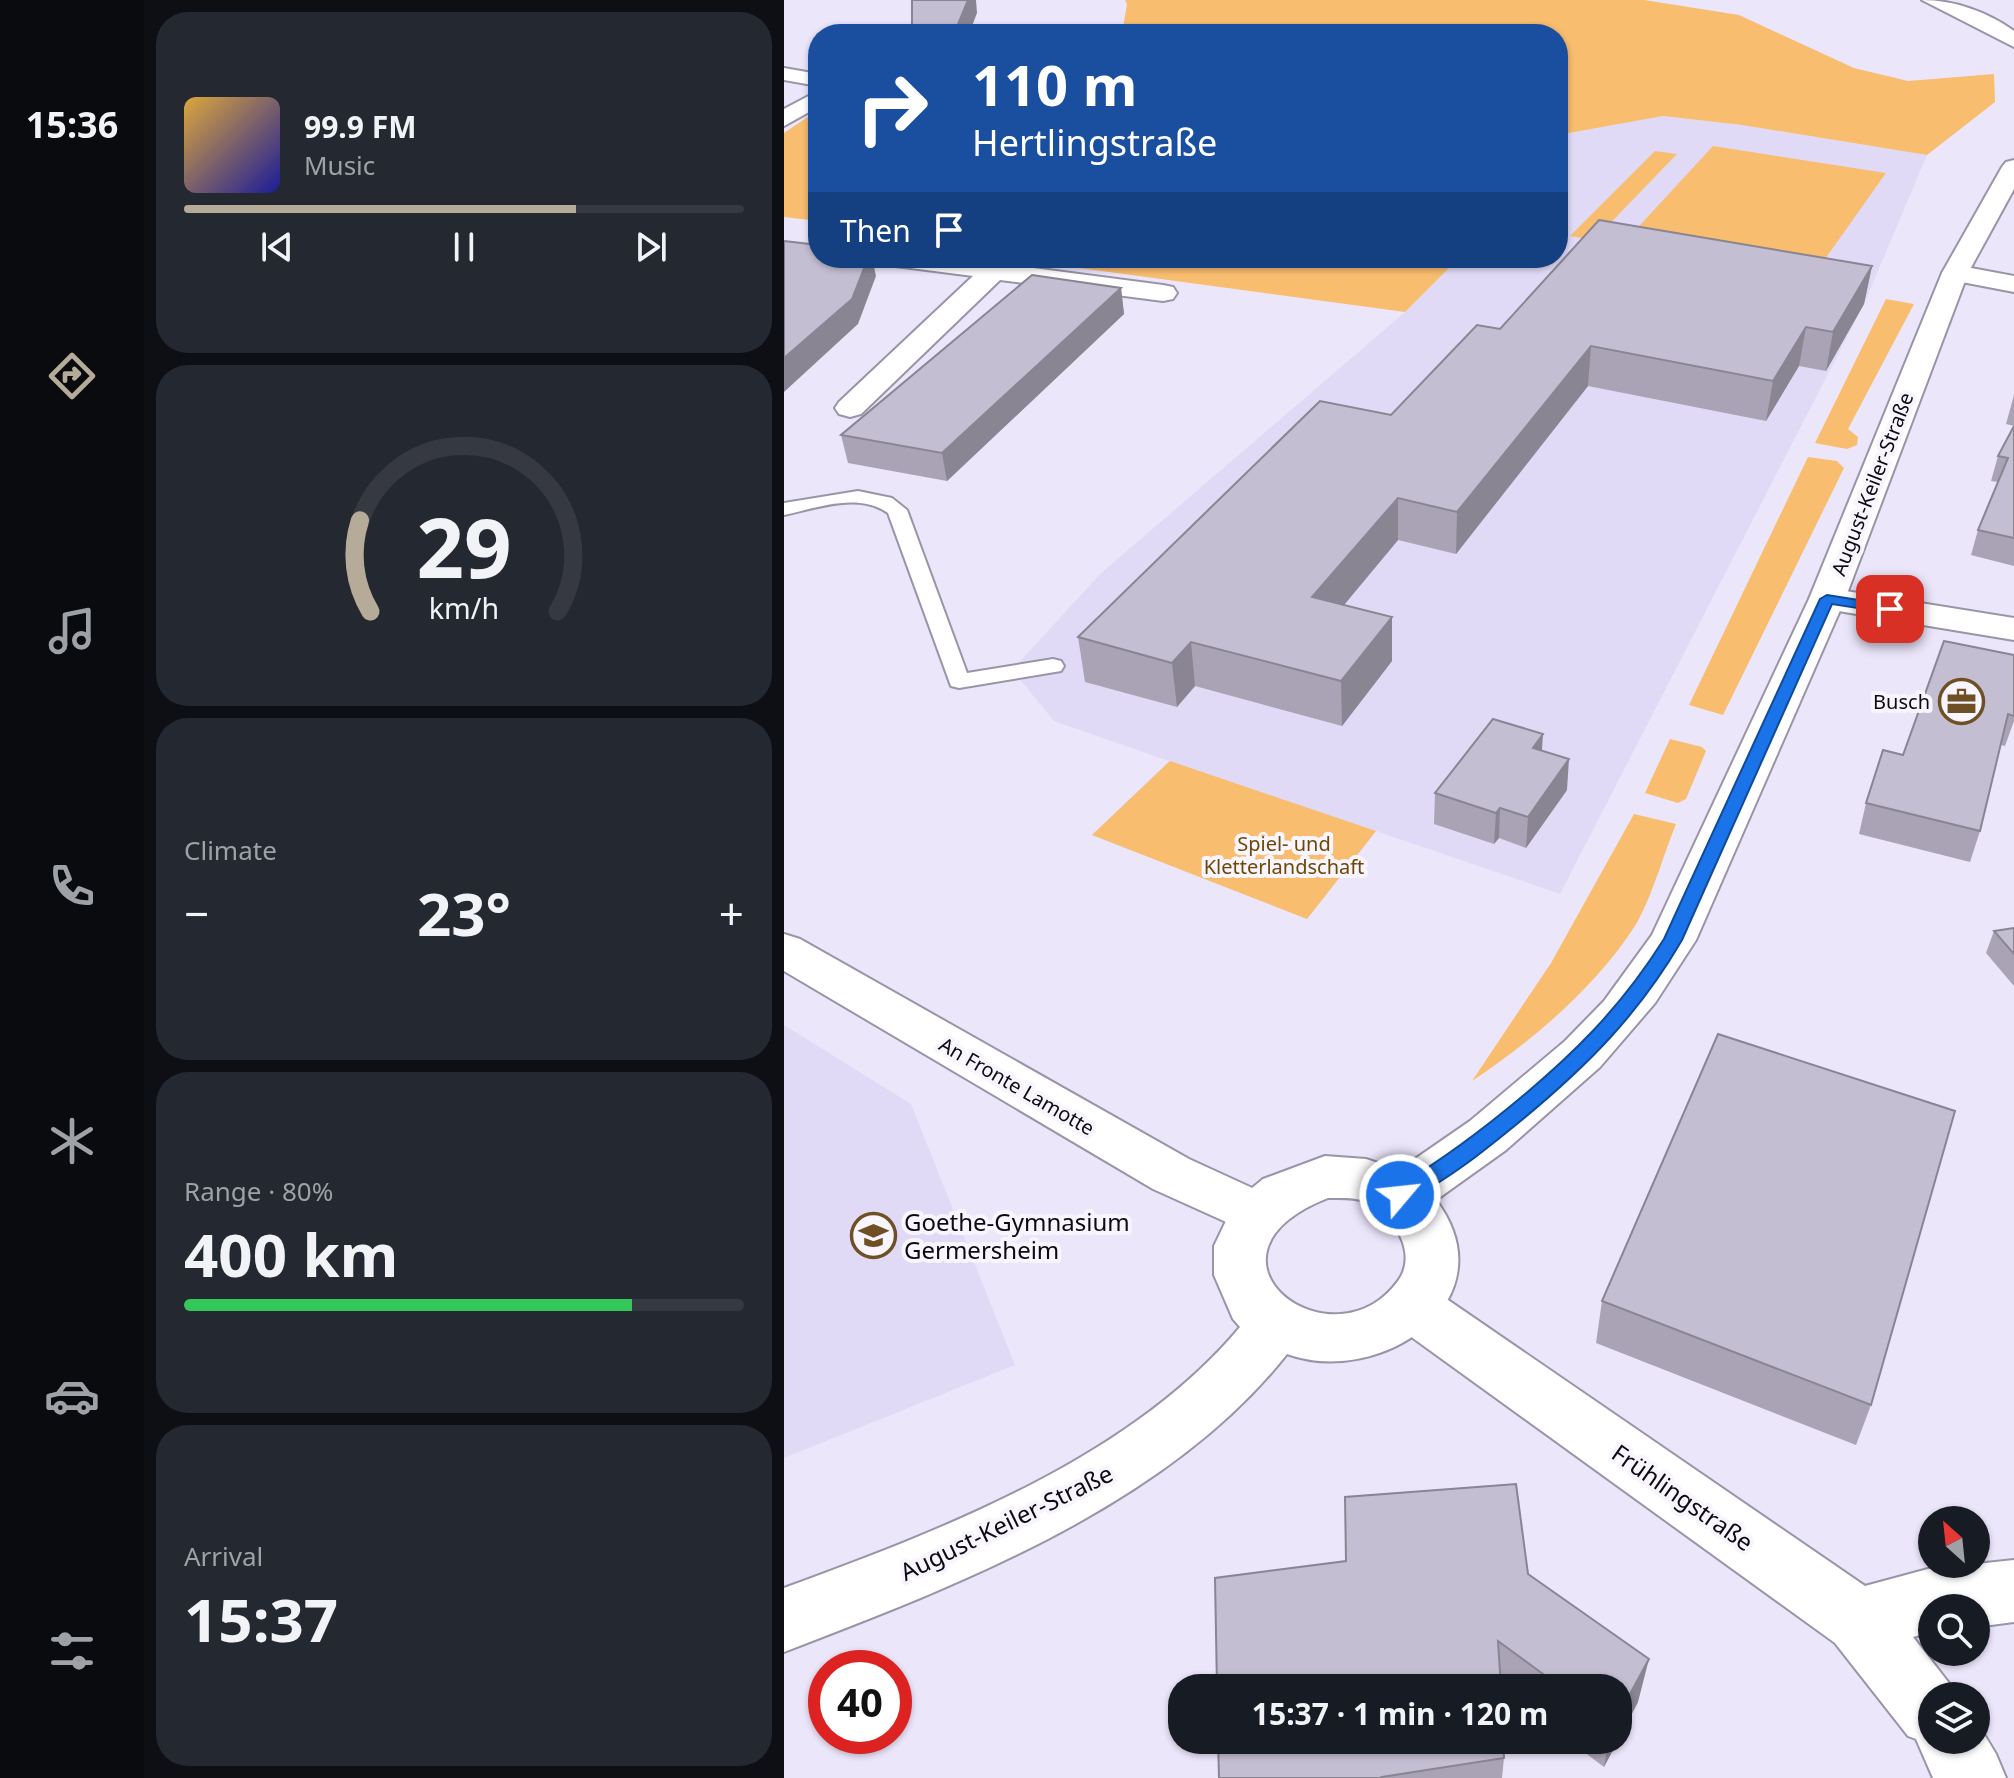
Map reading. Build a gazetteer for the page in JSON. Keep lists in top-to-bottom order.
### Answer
{
  "streets": {
    "street": ["August-Keiler-Straße", "An Fronte Lamotte", "Frühlingstraße"]
  },
  "crossings": [
    ["August-Keiler-Straße", "An Fronte Lamotte"],
    ["August-Keiler-Straße", "Frühlingstraße"],
    ["An Fronte Lamotte", "Frühlingstraße"]
  ],
  "parks": ["Spiel- und Kletterlandschaft"],
  "places": {
    "office": ["Busch"],
    "school or university": ["Goethe-Gymnasium Germersheim"]
  },
  "north": "top left",
  "page": {
    "tabs": "15:36",
    "turn": ["110 m", "Hertlingstraße"],
    "song": ["99.9 FM", "Music"],
    "then": "Then",
    "tile": [
      "Climate",
      ["Range · 80%", "400 km"],
      ["Arrival", "15:37"]
    ],
    "heat": ["−", "23°", "+"],
    "limit": "40",
    "trip": "15:37 · 1 min · 120 m",
    "gauge": ["29", "km/h"]
  }
}
